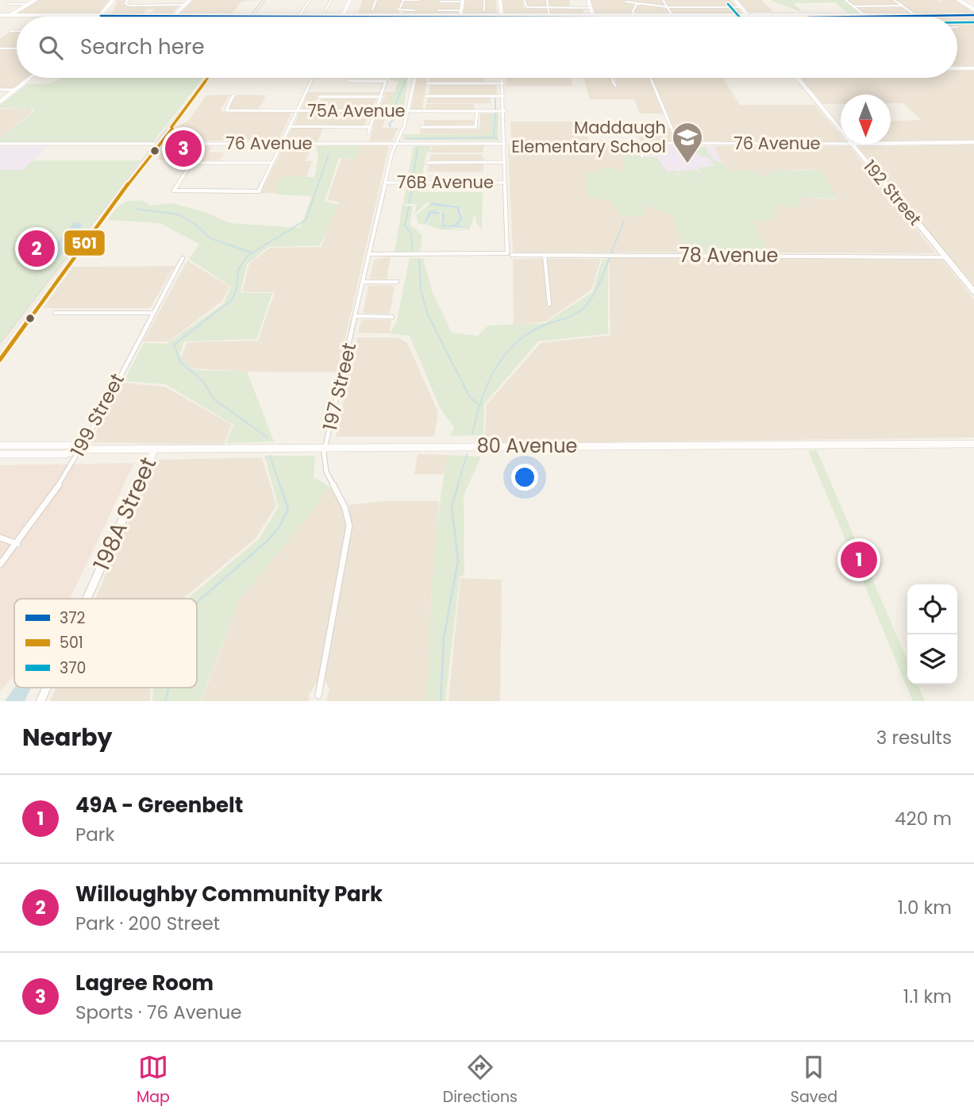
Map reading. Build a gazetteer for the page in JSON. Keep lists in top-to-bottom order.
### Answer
{
  "streets": {
    "main road": [
      "76 Avenue",
      "192 Street",
      "80 Avenue",
      "198A Street"
    ],
    "street": [
      "75A Avenue",
      "76B Avenue",
      "78 Avenue",
      "197 Street",
      "199 Street"
    ]
  },
  "crossings": [
    ["75A Avenue", "197 Street"],
    ["76 Avenue", "197 Street"],
    ["76B Avenue", "197 Street"],
    ["192 Street", "78 Avenue"],
    ["78 Avenue", "197 Street"],
    ["197 Street", "80 Avenue"],
    ["199 Street", "80 Avenue"],
    ["80 Avenue", "198A Street"]
  ],
  "places": {
    "school or university": ["Maddaugh Elementary School"]
  },
  "lines": ["transit line 370", "transit line 372", "transit line 501"],
  "legend": ["372", "501", "370"],
  "north": "bottom",
  "page": {
    "search": "Search here",
    "pins": ["3", "2", "1"],
    "heading": ["Nearby", "3 results"],
    "list": [
      {
        "mark": "1",
        "name": "49A - Greenbelt",
        "note": "Park",
        "value": "420 m"
      },
      {
        "mark": "2",
        "name": "Willoughby Community Park",
        "note": "Park · 200 Street",
        "value": "1.0 km"
      },
      {
        "mark": "3",
        "name": "Lagree Room",
        "note": "Sports · 76 Avenue",
        "value": "1.1 km"
      }
    ],
    "nav": ["Map", "Directions", "Saved"]
  }
}
